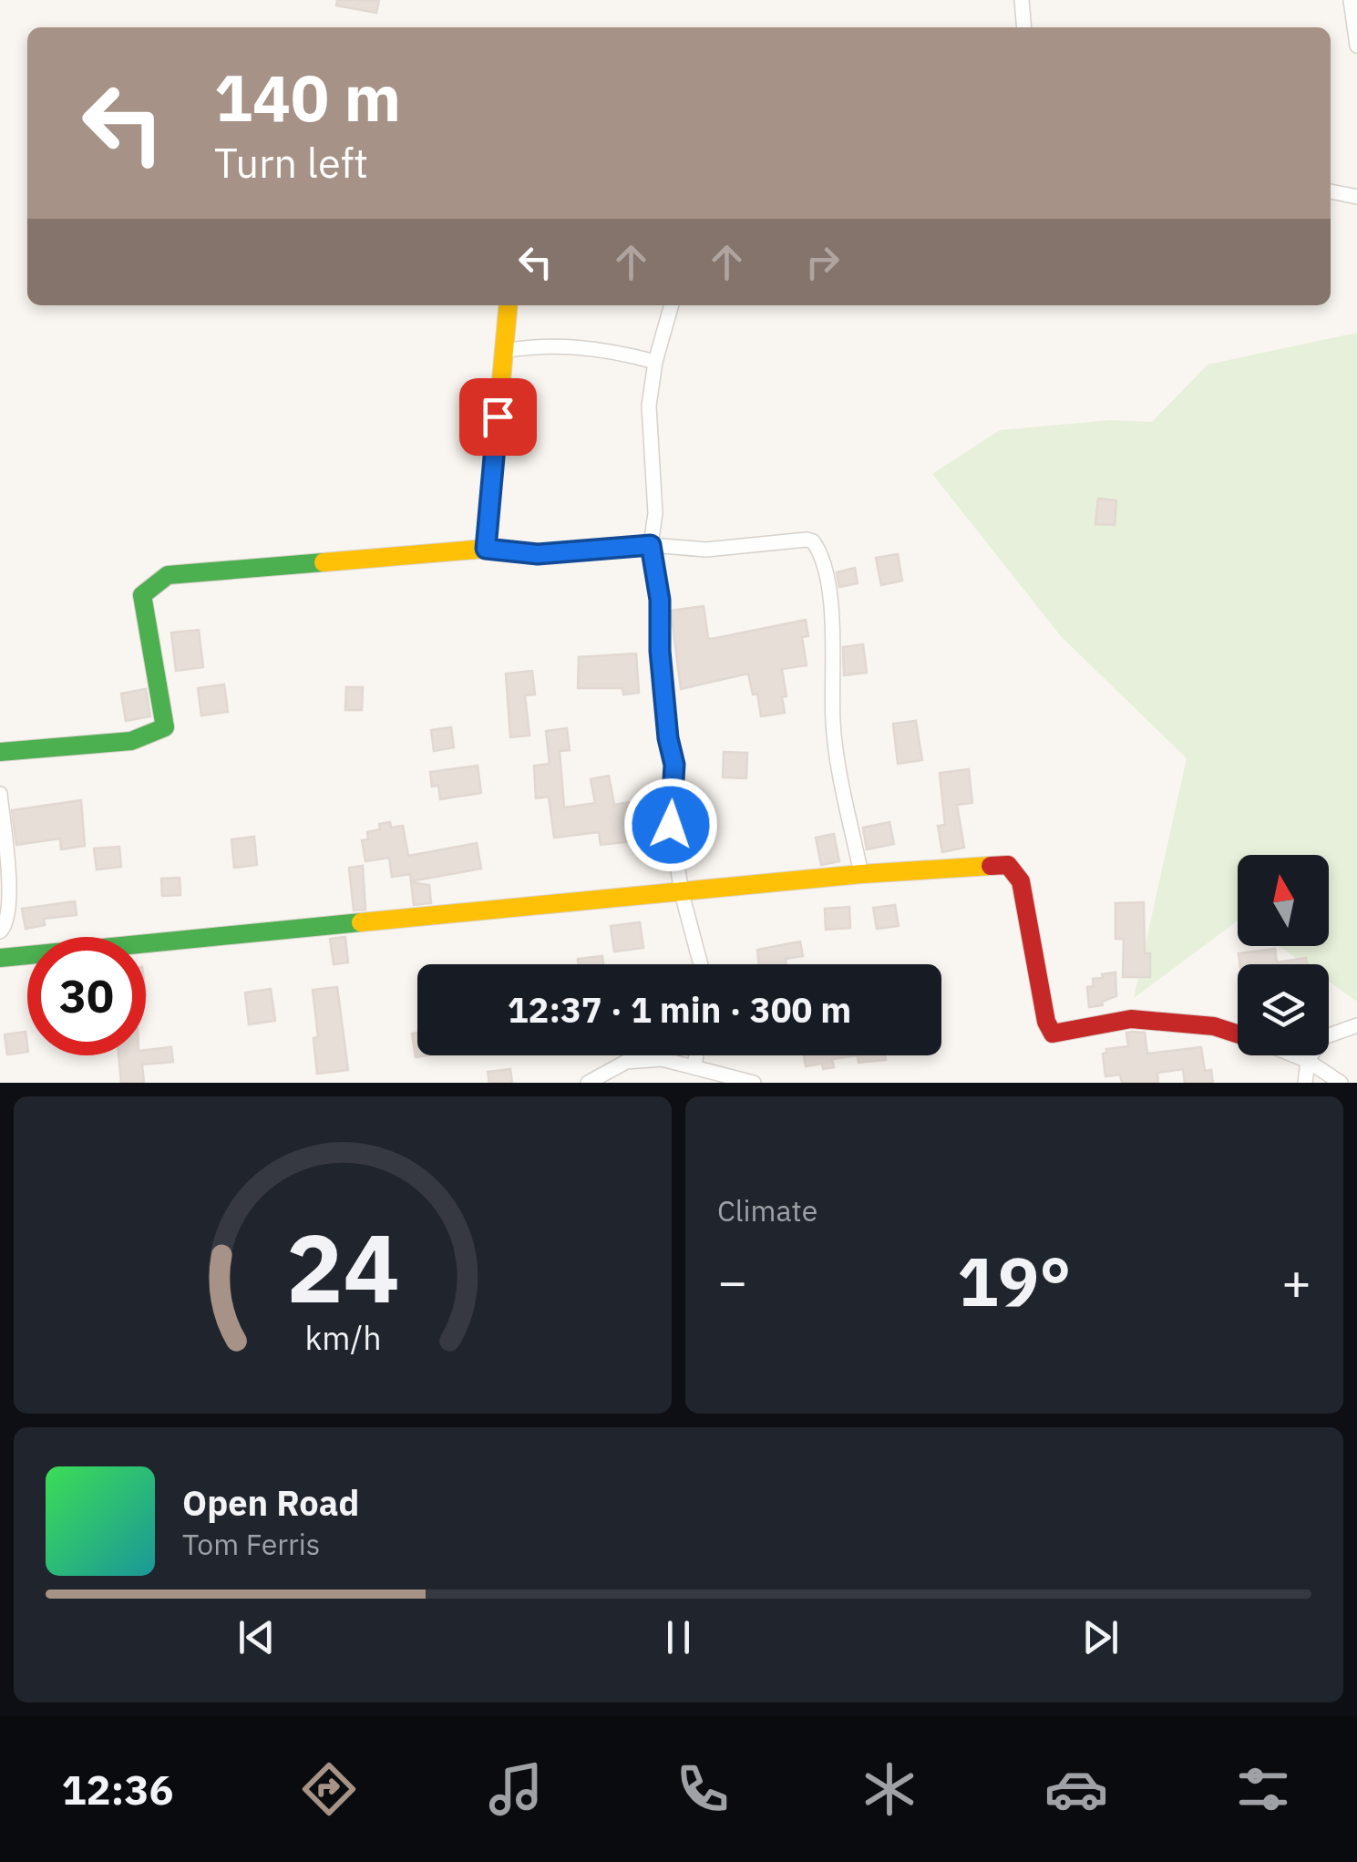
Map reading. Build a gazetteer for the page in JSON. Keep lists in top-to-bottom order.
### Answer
{
  "north": "top",
  "page": {
    "turn": ["140 m", "Turn left"],
    "limit": "30",
    "trip": "12:37 · 1 min · 300 m",
    "tile": "Climate",
    "heat": ["−", "19°", "+"],
    "song": ["Open Road", "Tom Ferris"],
    "tabs": "12:36",
    "gauge": ["24", "km/h"]
  }
}
